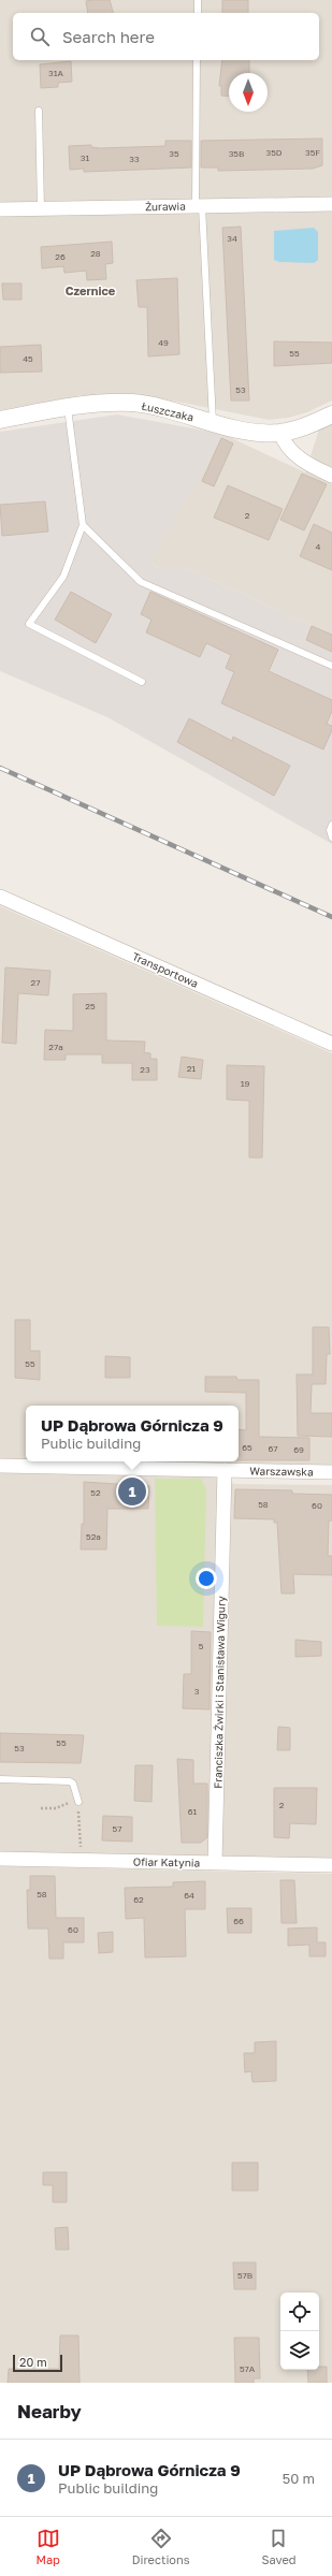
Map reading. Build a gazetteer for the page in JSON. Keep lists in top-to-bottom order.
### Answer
{
  "streets": {
    "street": [
      "Żurawia",
      "Łuszczaka",
      "Transportowa",
      "Warszawska",
      "Franciszka Żwirki i Stanisława Wigury",
      "Ofiar Katynia"
    ]
  },
  "crossings": [
    ["Warszawska", "Franciszka Żwirki i Stanisława Wigury"],
    ["Franciszka Żwirki i Stanisława Wigury", "Ofiar Katynia"]
  ],
  "districts": ["Czernice"],
  "house_numbers": [
    "31A",
    "35D",
    "35F",
    "35",
    "35B",
    "31",
    "33",
    "34",
    "28",
    "26",
    "49",
    "55",
    "45",
    "53",
    "2",
    "4",
    "27",
    "25",
    "27a",
    "21",
    "23",
    "19",
    "55",
    "65",
    "67",
    "69",
    "52",
    "58",
    "60",
    "52a",
    "5",
    "3",
    "55",
    "53",
    "2",
    "61",
    "57",
    "58",
    "64",
    "62",
    "66",
    "60",
    "57B",
    "57A"
  ],
  "scale_bar": "20 m",
  "north": "bottom",
  "page": {
    "search": "Search here",
    "popup": ["UP Dąbrowa Górnicza 9", "Public building"],
    "pins": "1",
    "scale": "20 m",
    "heading": "Nearby",
    "list": [
      {
        "mark": "1",
        "name": "UP Dąbrowa Górnicza 9",
        "note": "Public building",
        "value": "50 m"
      }
    ],
    "nav": ["Map", "Directions", "Saved"]
  }
}
